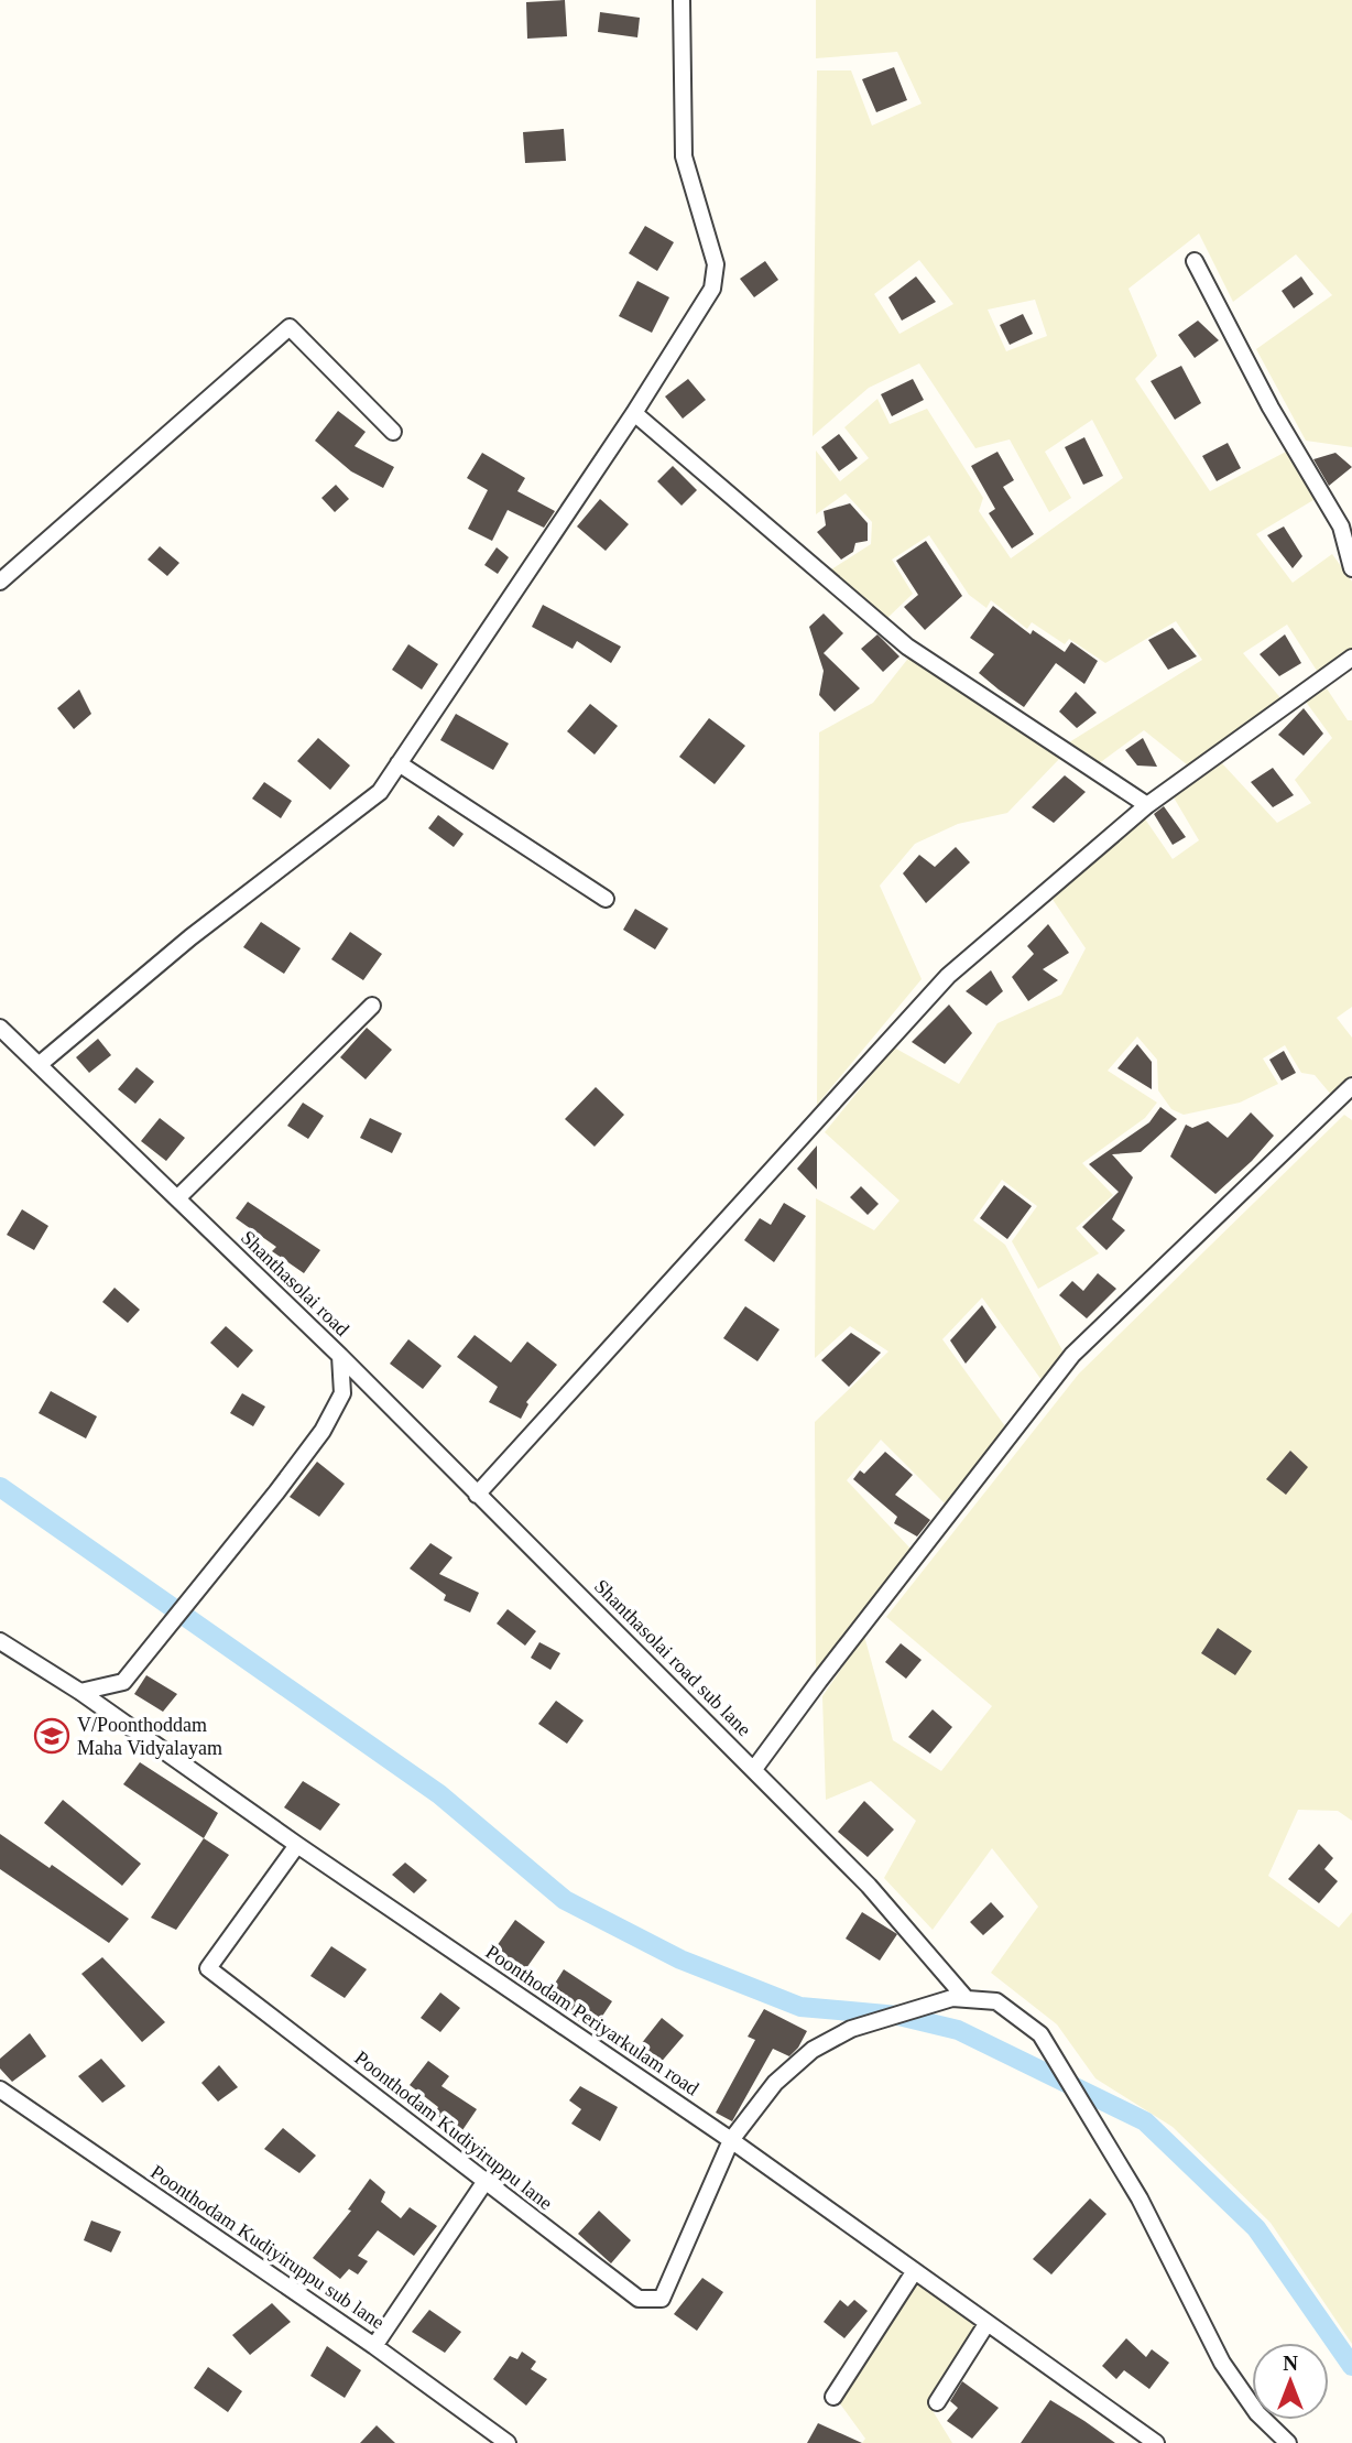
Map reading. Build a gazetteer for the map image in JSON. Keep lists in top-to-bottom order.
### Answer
{
  "streets": {
    "street": [
      "Shanthasolai road",
      "Shanthasolai road sub lane",
      "Poonthodam Periyarkulam road",
      "Poonthodam Kudiyiruppu lane",
      "Poonthodam Kudiyiruppu sub lane"
    ]
  },
  "crossings": [
    ["Shanthasolai road", "Shanthasolai road sub lane"],
    ["Shanthasolai road", "Poonthodam Periyarkulam road"],
    ["Poonthodam Periyarkulam road", "Poonthodam Kudiyiruppu lane"]
  ],
  "places": {
    "school or university": ["V/Poonthoddam Maha Vidyalayam"]
  },
  "north": "top"
}
